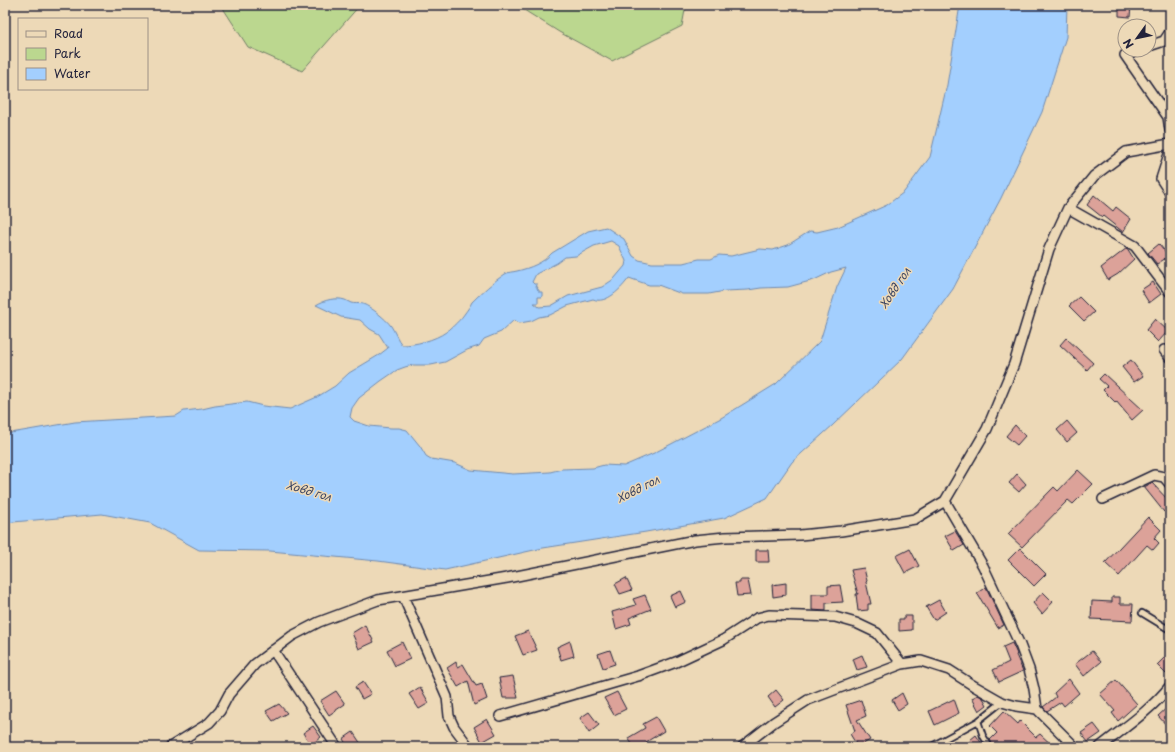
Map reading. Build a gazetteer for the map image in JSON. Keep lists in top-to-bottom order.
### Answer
{
  "water": ["Ховд гол"],
  "legend": ["Road", "Park", "Water"],
  "north": "bottom left"
}
